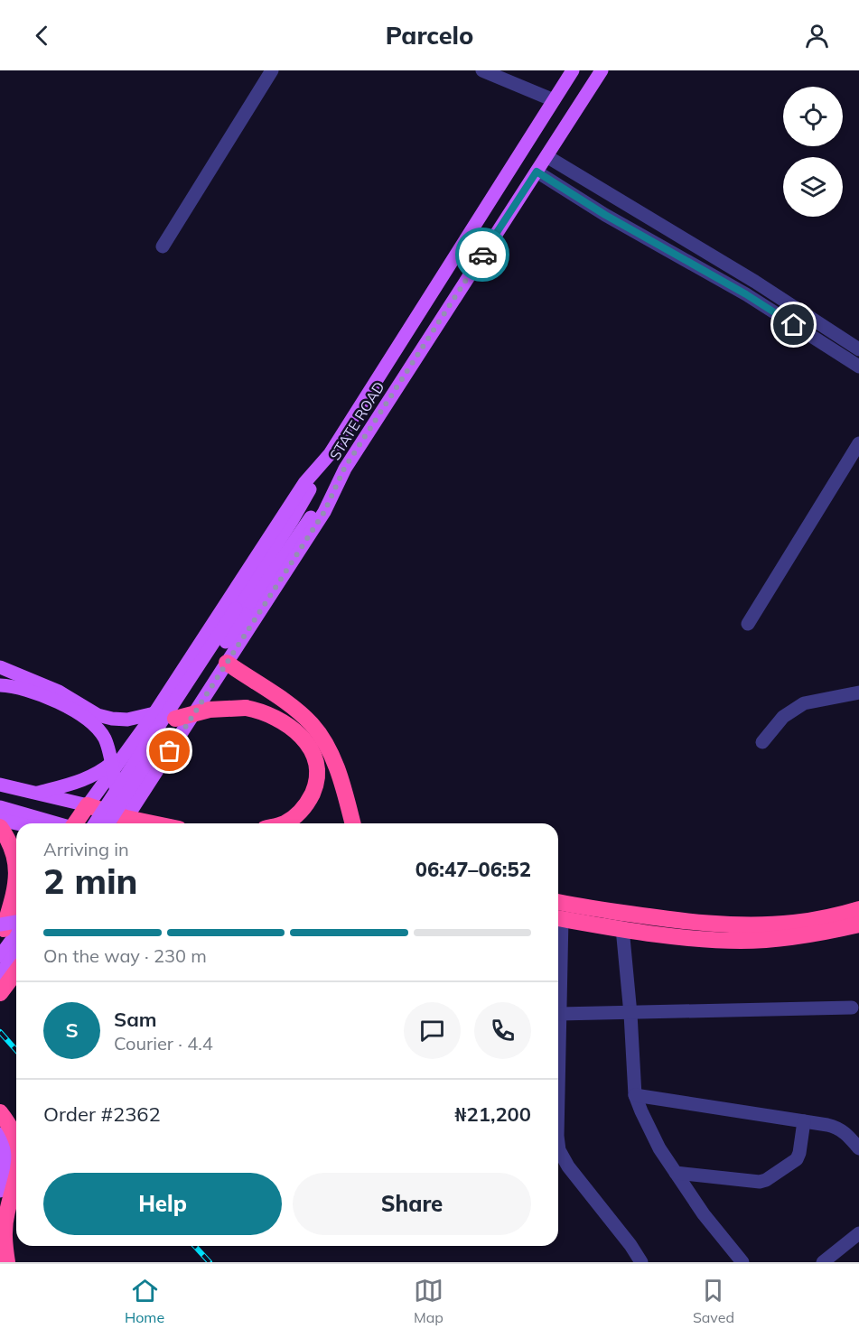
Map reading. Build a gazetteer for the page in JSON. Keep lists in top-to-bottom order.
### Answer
{
  "streets": {
    "main road": ["STATE ROAD"]
  },
  "page": {
    "header": "Parcelo",
    "heading": ["2 min", "Arriving in", "06:47–06:52"],
    "panel": [
      "Sam",
      "Courier · 4.4",
      "Order #2362",
      "₦21,200"
    ],
    "bar": "On the way · 230 m",
    "round": "S",
    "buttons": ["Help", "Share"],
    "tabs": ["Home", "Map", "Saved"]
  }
}
